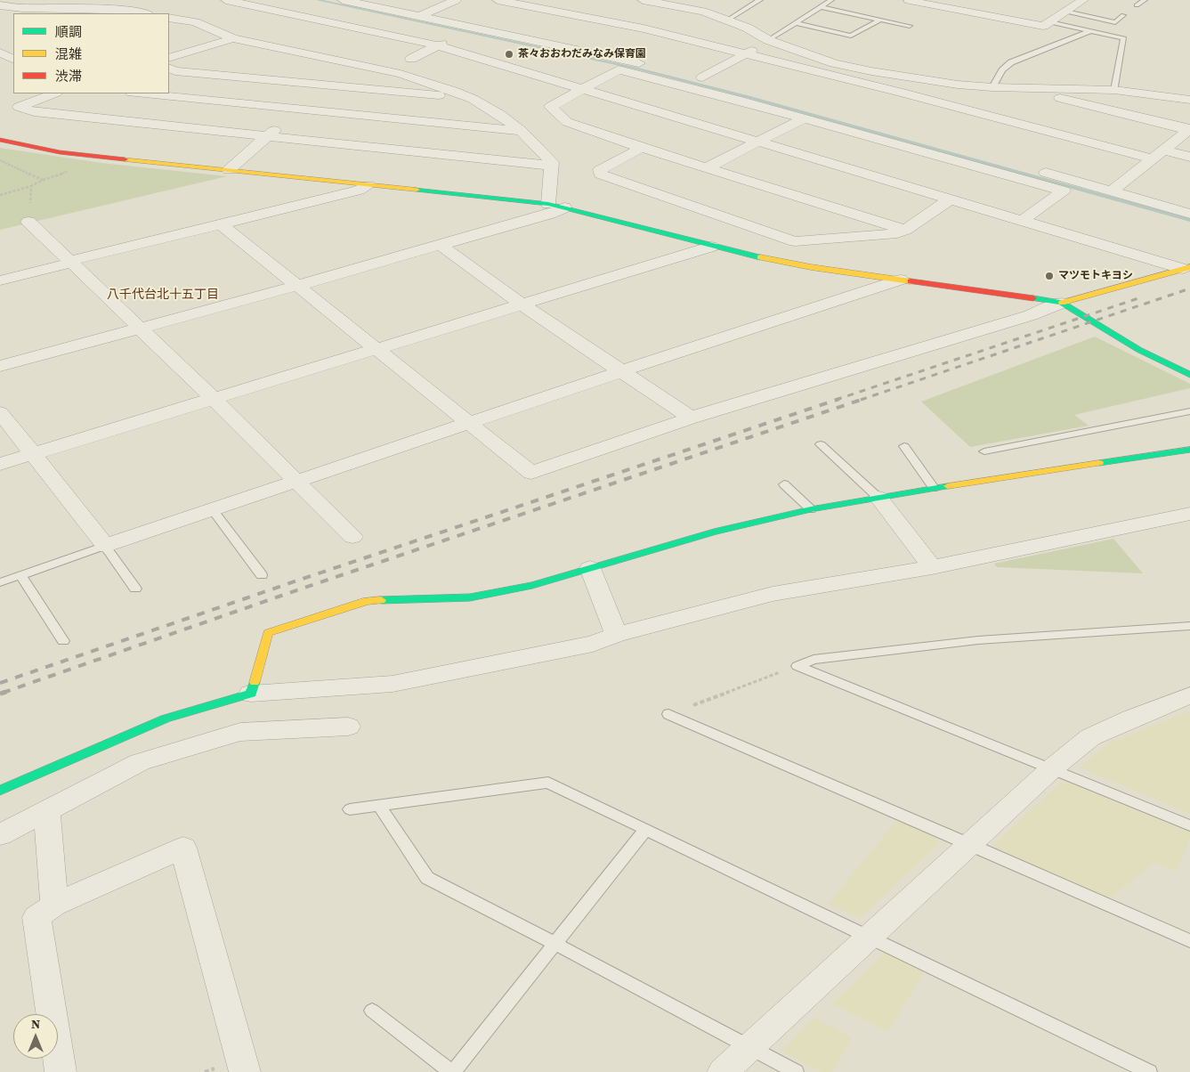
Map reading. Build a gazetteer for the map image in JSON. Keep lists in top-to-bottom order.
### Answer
{
  "districts": ["八千代台北十五丁目"],
  "places": ["茶々おおわだみなみ保育園", "マツモトキヨシ"],
  "legend": ["順調", "混雑", "渋滞"],
  "north": "top"
}
